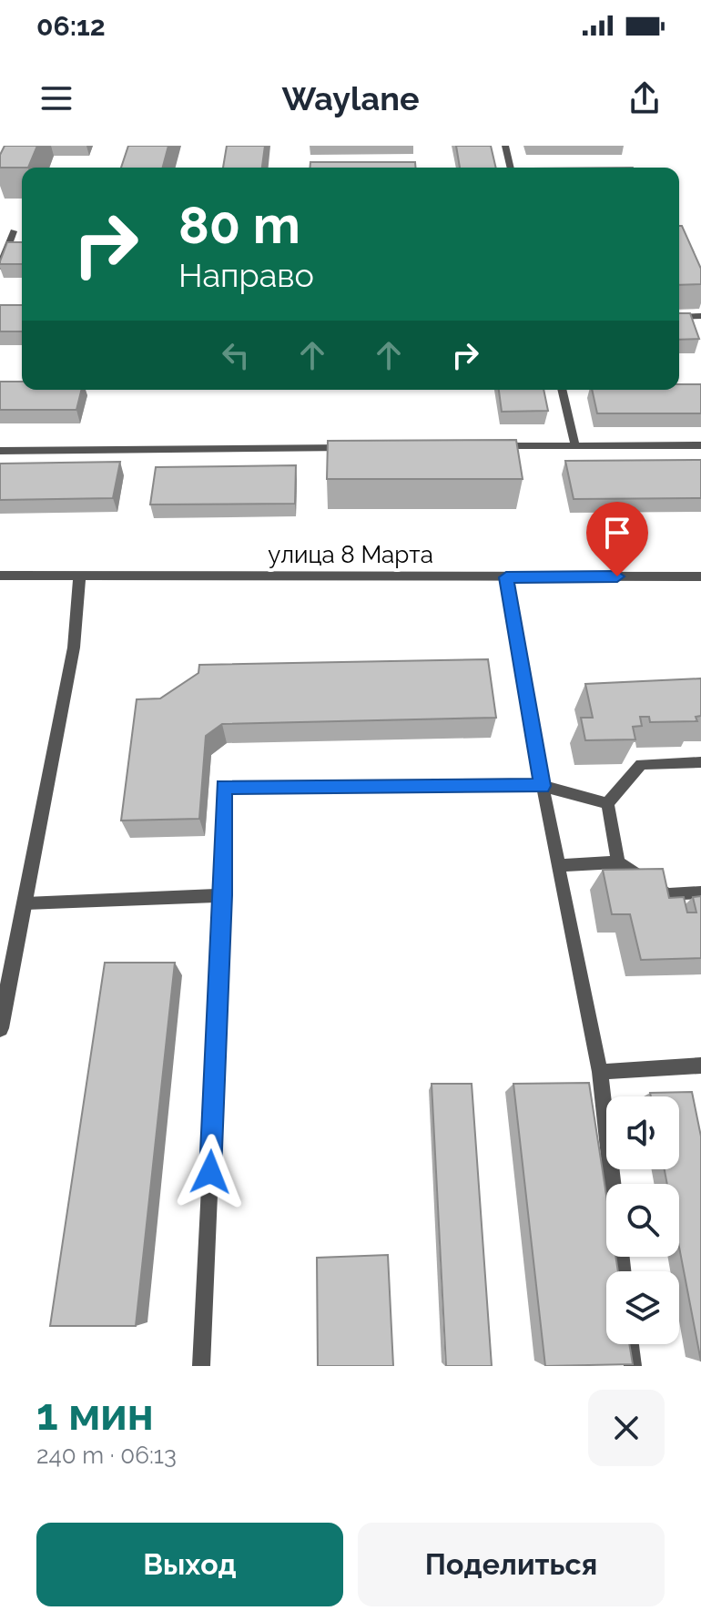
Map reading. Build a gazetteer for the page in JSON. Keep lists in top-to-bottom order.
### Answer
{
  "streets": {
    "street": ["улица 8 Марта"]
  },
  "page": {
    "status": "06:12",
    "header": "Waylane",
    "turn": ["80 m", "Направо"],
    "heading": ["1 мин", "240 m · 06:13"],
    "buttons": ["Выход", "Поделиться"]
  }
}
